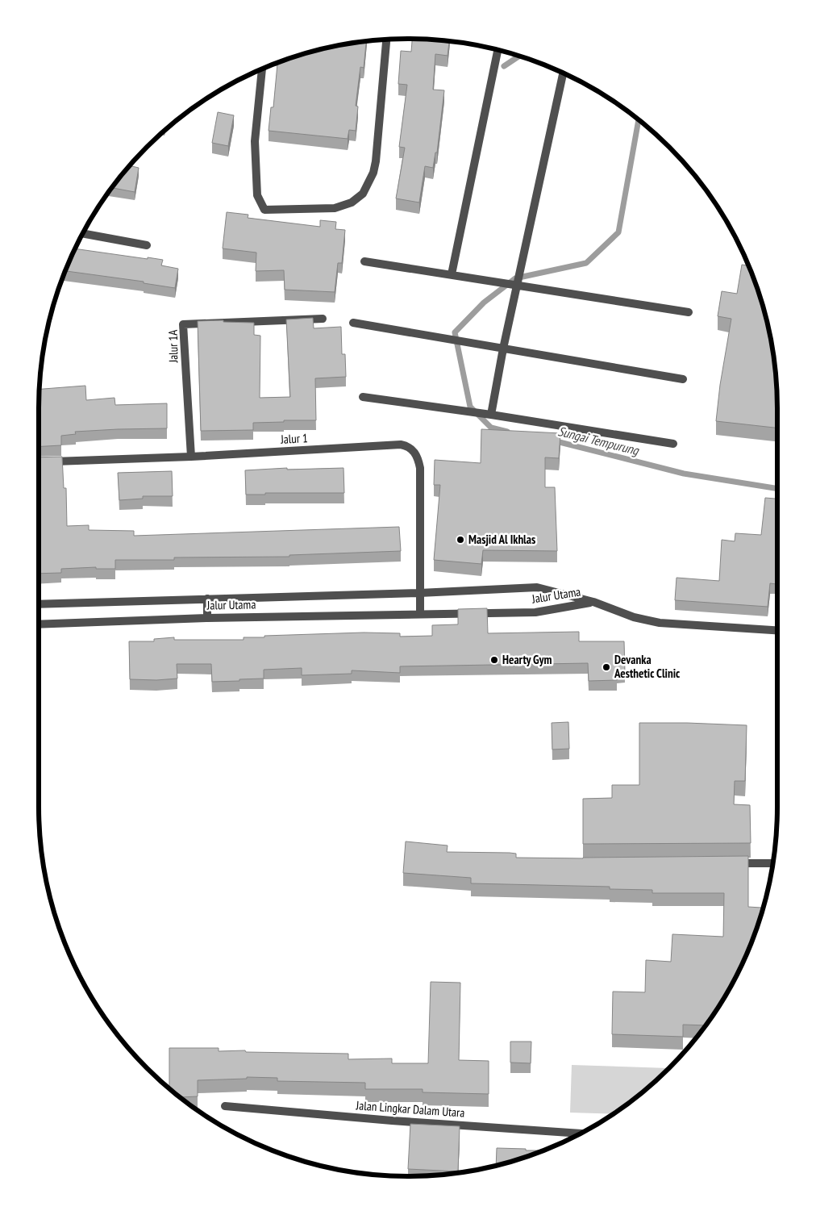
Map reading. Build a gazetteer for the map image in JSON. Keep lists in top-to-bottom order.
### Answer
{
  "streets": {
    "street": [
      "Jalur 1A",
      "Jalur 1",
      "Jalur Utama",
      "Jalan Lingkar Dalam Utara"
    ]
  },
  "crossings": [
    ["Jalur 1A", "Jalur 1"],
    ["Jalur 1", "Jalur Utama"]
  ],
  "water": ["Sungai Tempurung"],
  "places": ["Masjid Al Ikhlas", "Hearty Gym", "Devanka Aesthetic Clinic"]
}
